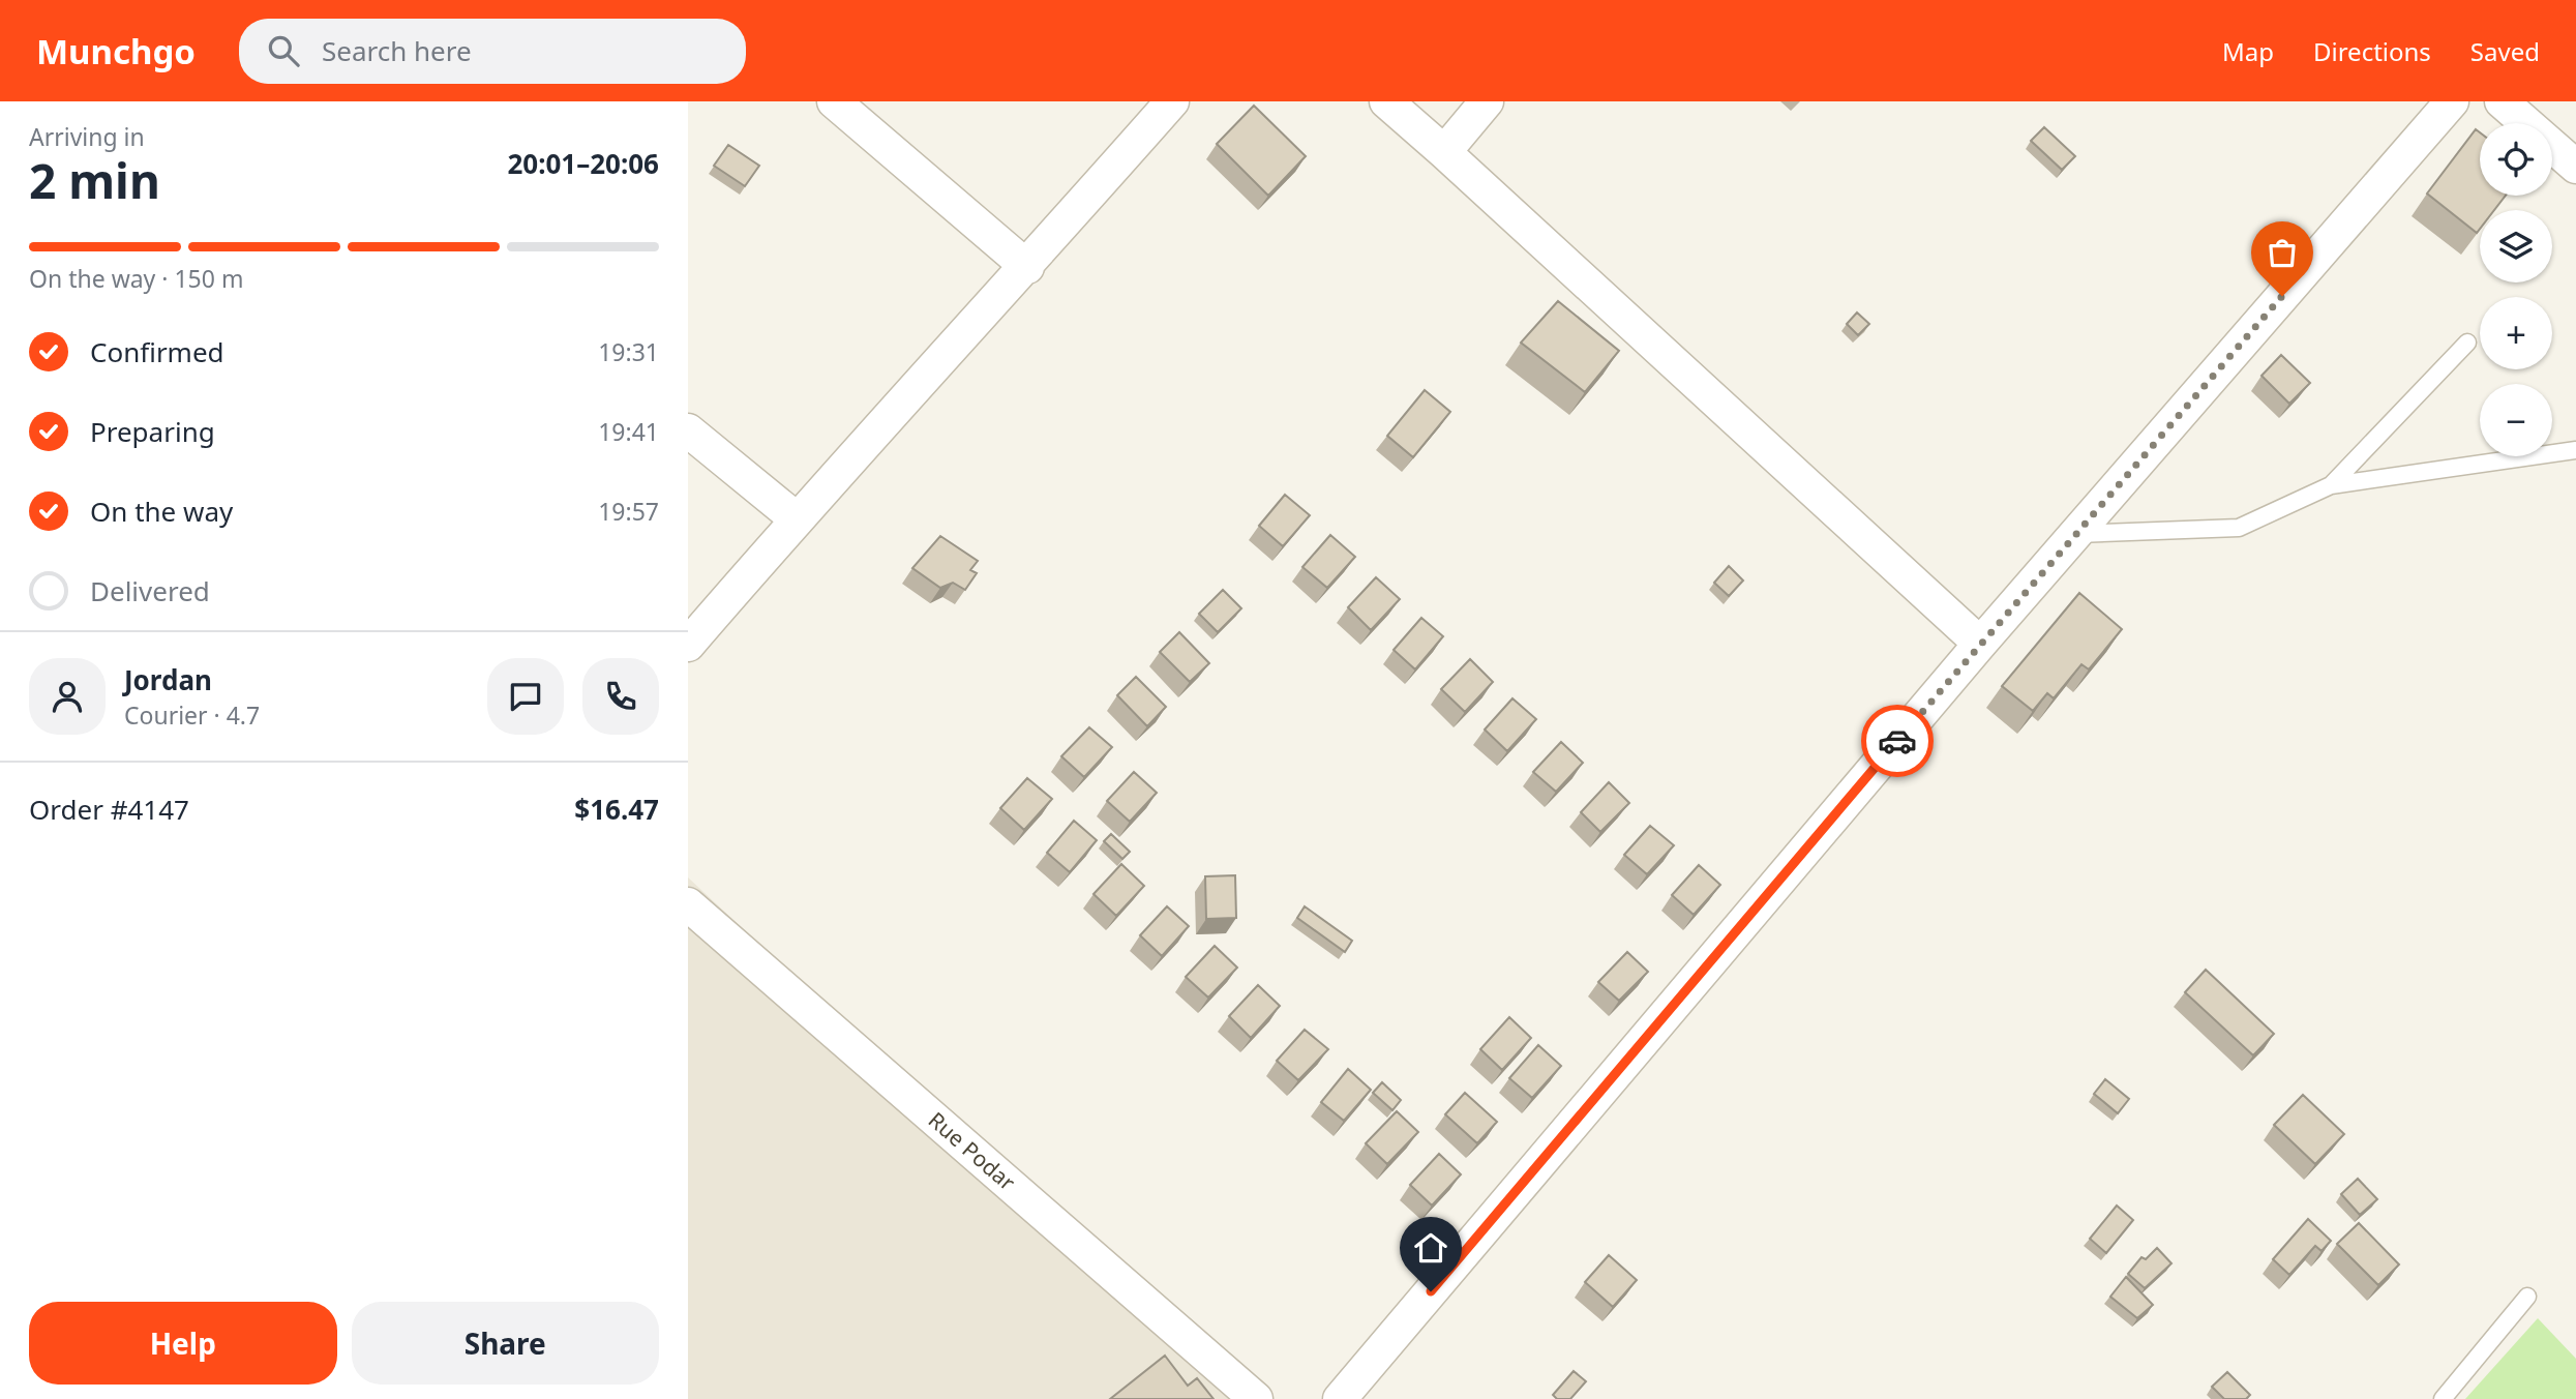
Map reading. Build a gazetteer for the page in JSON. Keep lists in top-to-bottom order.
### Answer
{
  "streets": {
    "street": ["Rue Podar"]
  },
  "page": {
    "header": "Munchgo",
    "search": "Search here",
    "nav": ["Map", "Directions", "Saved"],
    "heading": ["2 min", "Arriving in", "20:01–20:06"],
    "panel": [
      "Jordan",
      "Courier · 4.7",
      "Order #4147",
      "$16.47"
    ],
    "map_buttons": ["+", "−"],
    "bar": "On the way · 150 m",
    "list": [
      ["Confirmed", "19:31"],
      ["Preparing", "19:41"],
      ["On the way", "19:57"],
      "Delivered"
    ],
    "buttons": ["Help", "Share"]
  }
}
